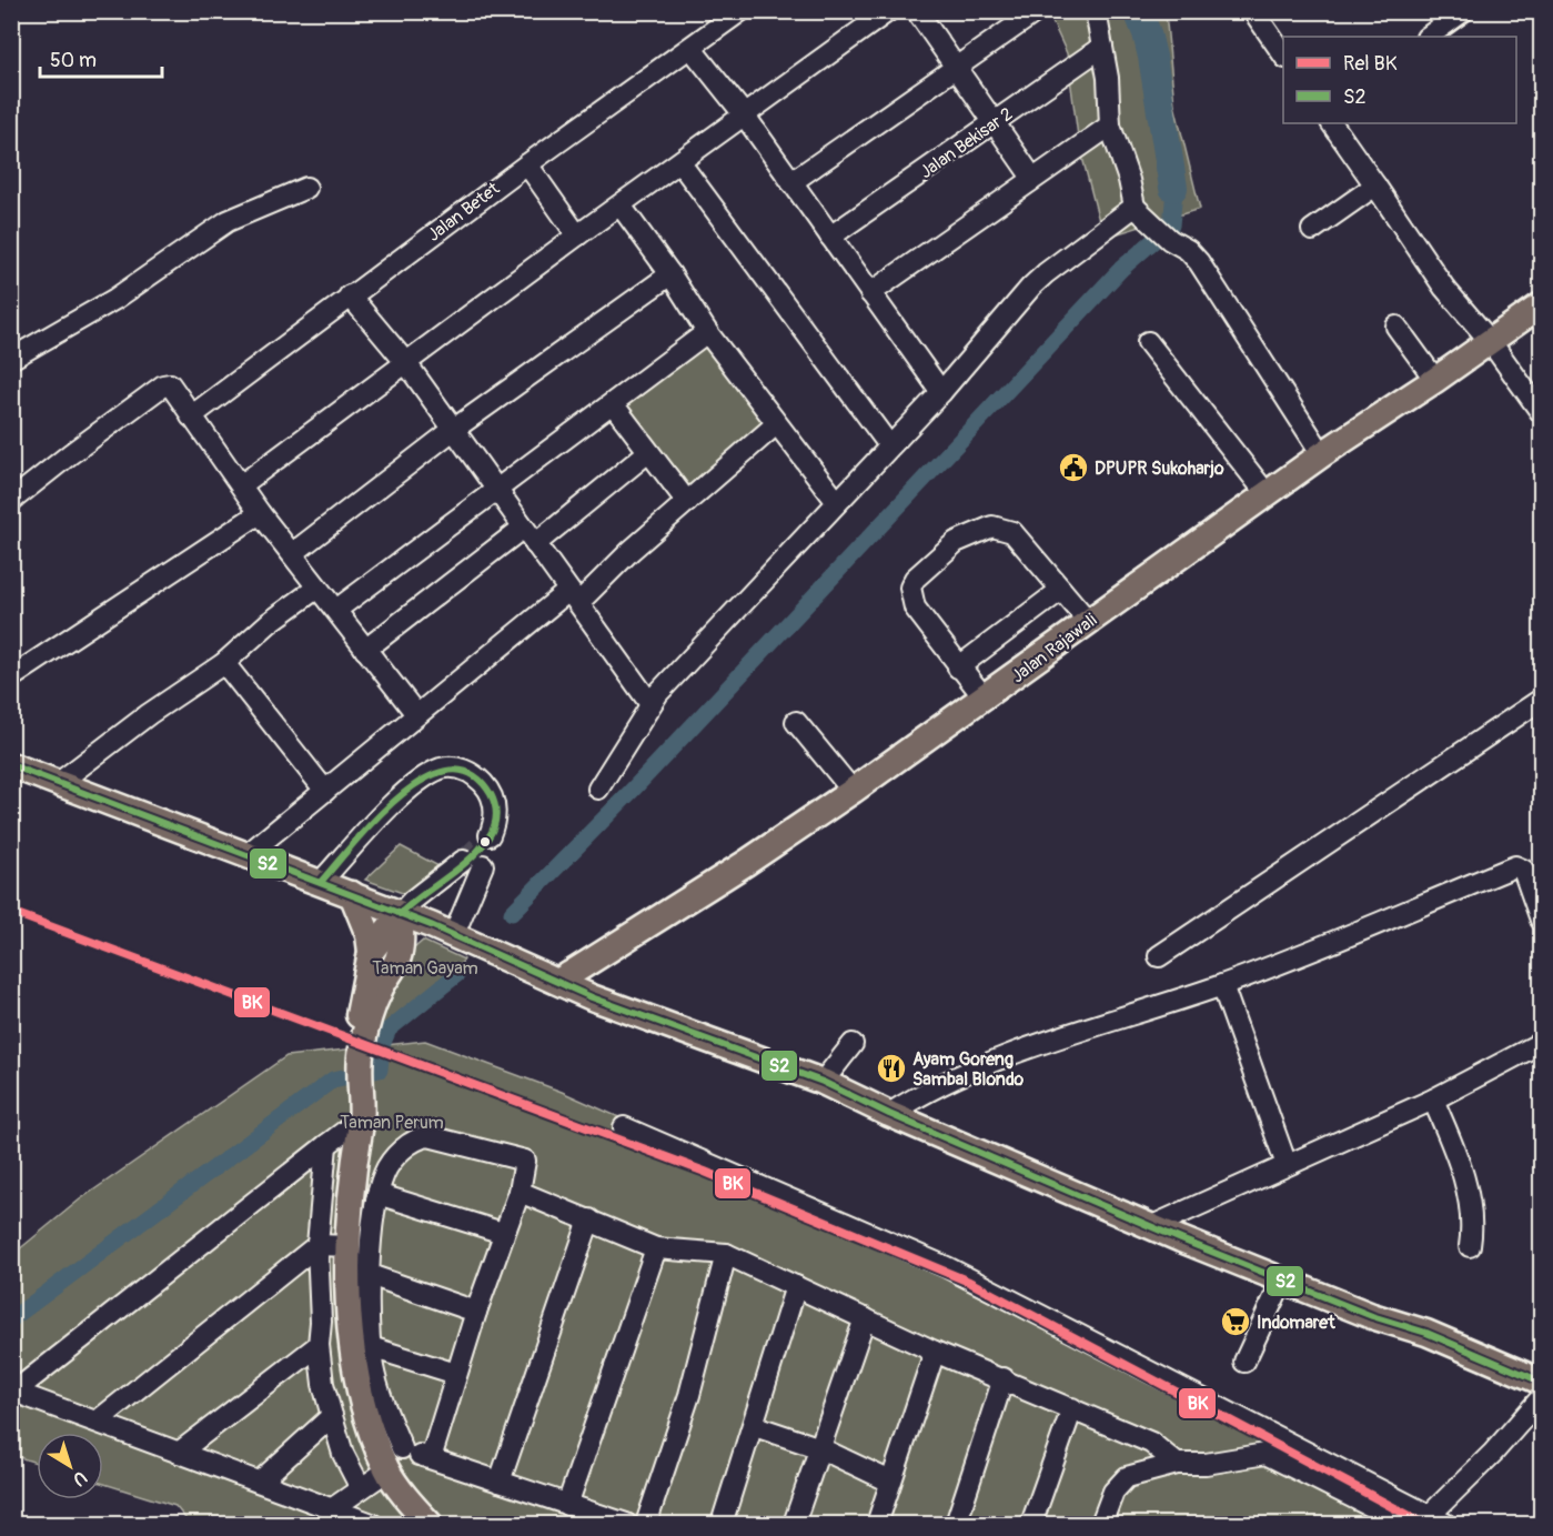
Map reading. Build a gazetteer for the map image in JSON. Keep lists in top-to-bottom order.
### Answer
{
  "streets": {
    "main road": ["Jalan Rajawali"],
    "street": ["Jalan Bekisar 2", "Jalan Betet"]
  },
  "parks": ["Taman Gayam", "Taman Perum"],
  "places": {
    "public building": ["DPUPR Sukoharjo"],
    "restaurant": ["Ayam Goreng Sambal Blondo"],
    "supermarket": ["Indomaret"]
  },
  "lines": ["transit line S2", "rail line BK"],
  "legend": ["Rel BK", "S2"],
  "scale_bar": "50 m",
  "north": "bottom right"
}
